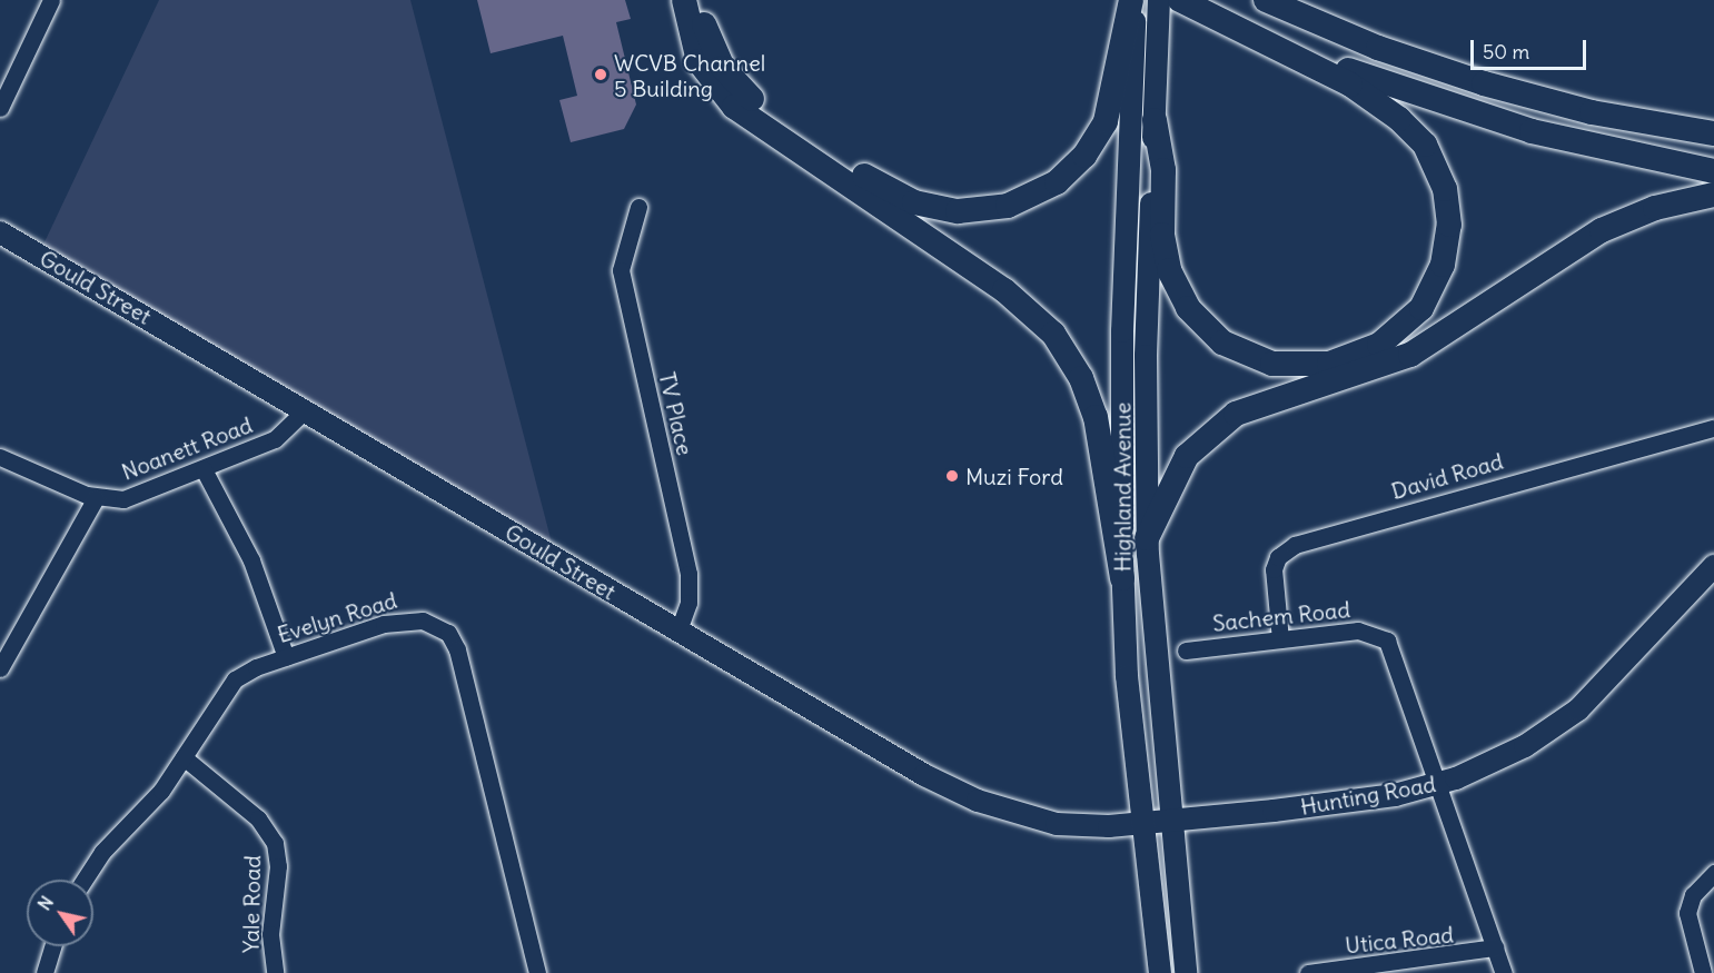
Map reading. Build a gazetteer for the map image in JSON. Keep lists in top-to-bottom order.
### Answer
{
  "streets": {
    "main road": ["Gould Street", "Highland Avenue", "Hunting Road"],
    "street": [
      "TV Place",
      "Noanett Road",
      "David Road",
      "Sachem Road",
      "Evelyn Road",
      "Yale Road",
      "Utica Road"
    ]
  },
  "crossings": [
    ["Gould Street", "TV Place"],
    ["Gould Street", "Noanett Road"],
    ["Gould Street", "Highland Avenue"],
    ["Gould Street", "Hunting Road"],
    ["David Road", "Sachem Road"],
    ["Highland Avenue", "Hunting Road"],
    ["Sachem Road", "Hunting Road"],
    ["Sachem Road", "Utica Road"],
    ["Evelyn Road", "Yale Road"]
  ],
  "places": ["WCVB Channel 5 Building", "Muzi Ford"],
  "scale_bar": "50 m",
  "north": "top left"
}
